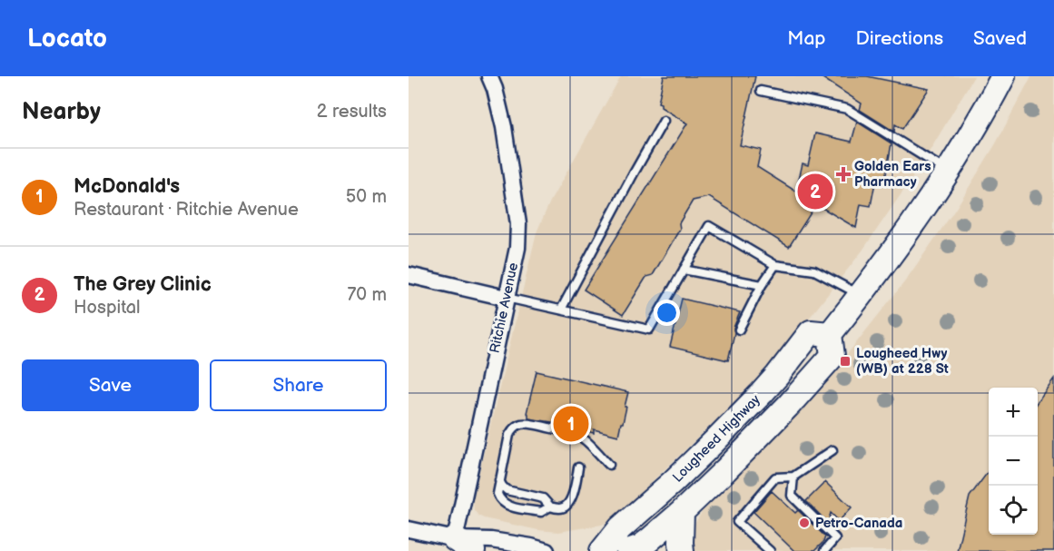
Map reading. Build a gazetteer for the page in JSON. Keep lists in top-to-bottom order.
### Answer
{
  "streets": {
    "main road": ["Lougheed Highway"],
    "street": ["Ritchie Avenue"]
  },
  "places": {
    "health": ["Golden Ears Pharmacy"],
    "transit": ["Lougheed Hwy (WB) at 228 St"],
    "other": ["Petro-Canada"]
  },
  "page": {
    "header": "Locato",
    "nav": ["Map", "Directions", "Saved"],
    "heading": ["Nearby", "2 results"],
    "list": [
      {
        "mark": "1",
        "name": "McDonald's",
        "note": "Restaurant · Ritchie Avenue",
        "value": "50 m"
      },
      {
        "mark": "2",
        "name": "The Grey Clinic",
        "note": "Hospital",
        "value": "70 m"
      }
    ],
    "pins": ["2", "1"],
    "buttons": ["Save", "Share"],
    "map_buttons": ["+", "−"]
  }
}
